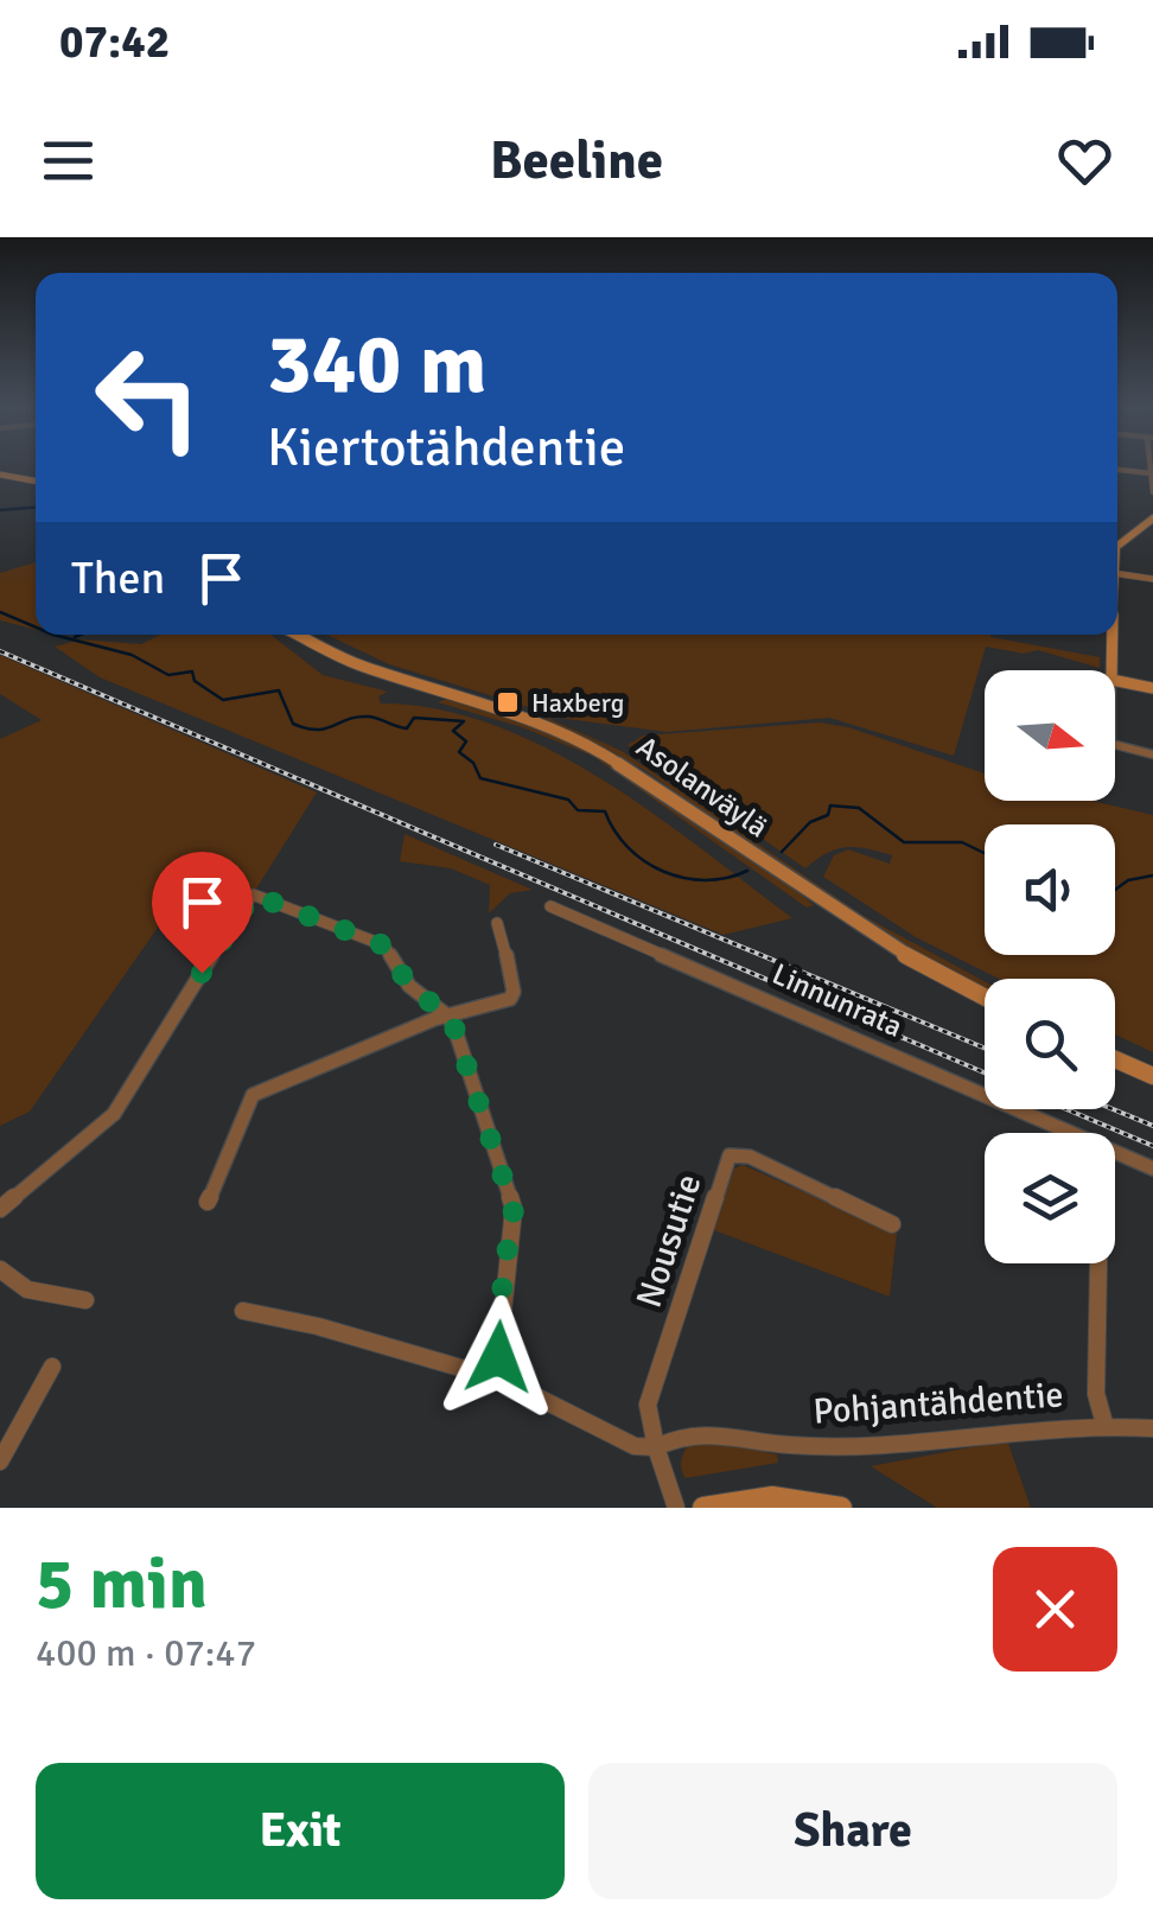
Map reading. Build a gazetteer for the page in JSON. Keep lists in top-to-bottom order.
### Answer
{
  "streets": {
    "main road": ["Asolanväylä"],
    "street": ["Linnunrata", "Nousutie", "Pohjantähdentie"]
  },
  "crossings": [
    ["Nousutie", "Pohjantähdentie"]
  ],
  "places": {
    "transit": ["Haxberg"]
  },
  "north": "right",
  "page": {
    "status": "07:42",
    "header": "Beeline",
    "turn": ["340 m", "Kiertotähdentie"],
    "then": "Then",
    "heading": ["5 min", "400 m · 07:47"],
    "buttons": ["Exit", "Share"]
  }
}
